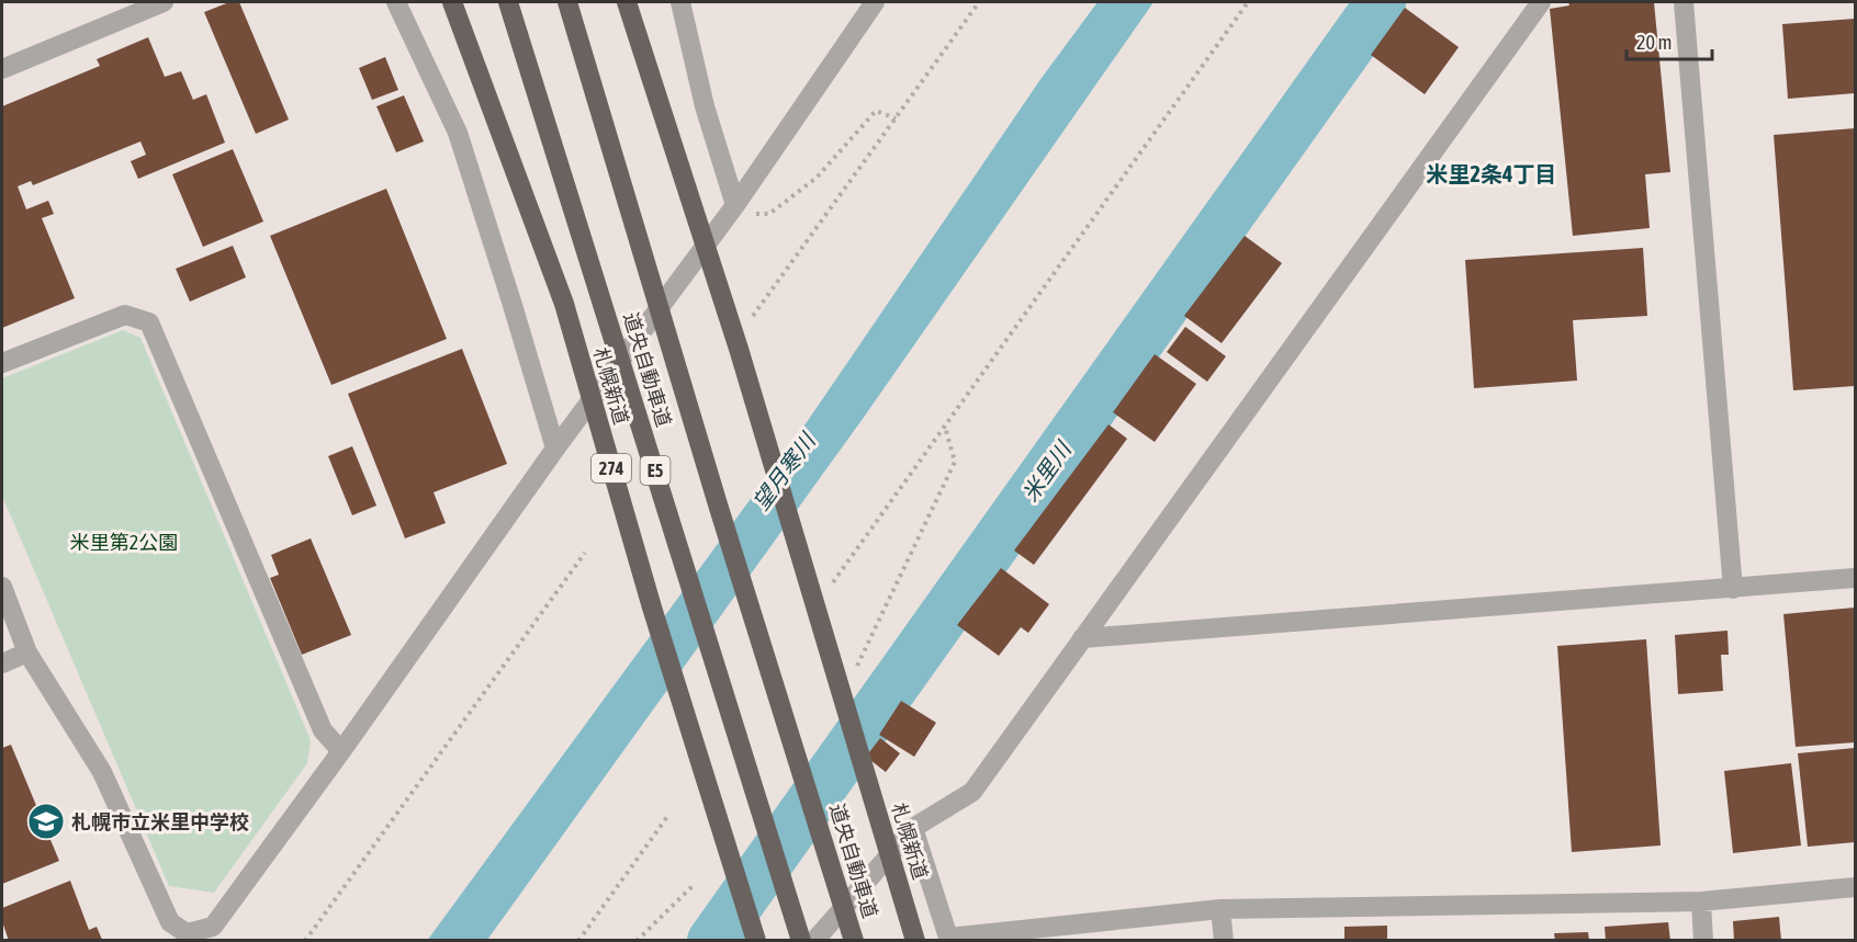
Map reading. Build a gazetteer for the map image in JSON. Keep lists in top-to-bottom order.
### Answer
{
  "streets": {
    "highway": [
      "道央自動車道",
      "札幌新道",
      "274",
      "E5"
    ]
  },
  "districts": ["米里2条4丁目"],
  "water": ["望月寒川", "米里川"],
  "parks": ["米里第2公園"],
  "places": {
    "school or university": ["札幌市立米里中学校"]
  },
  "scale_bar": "20 m"
}
